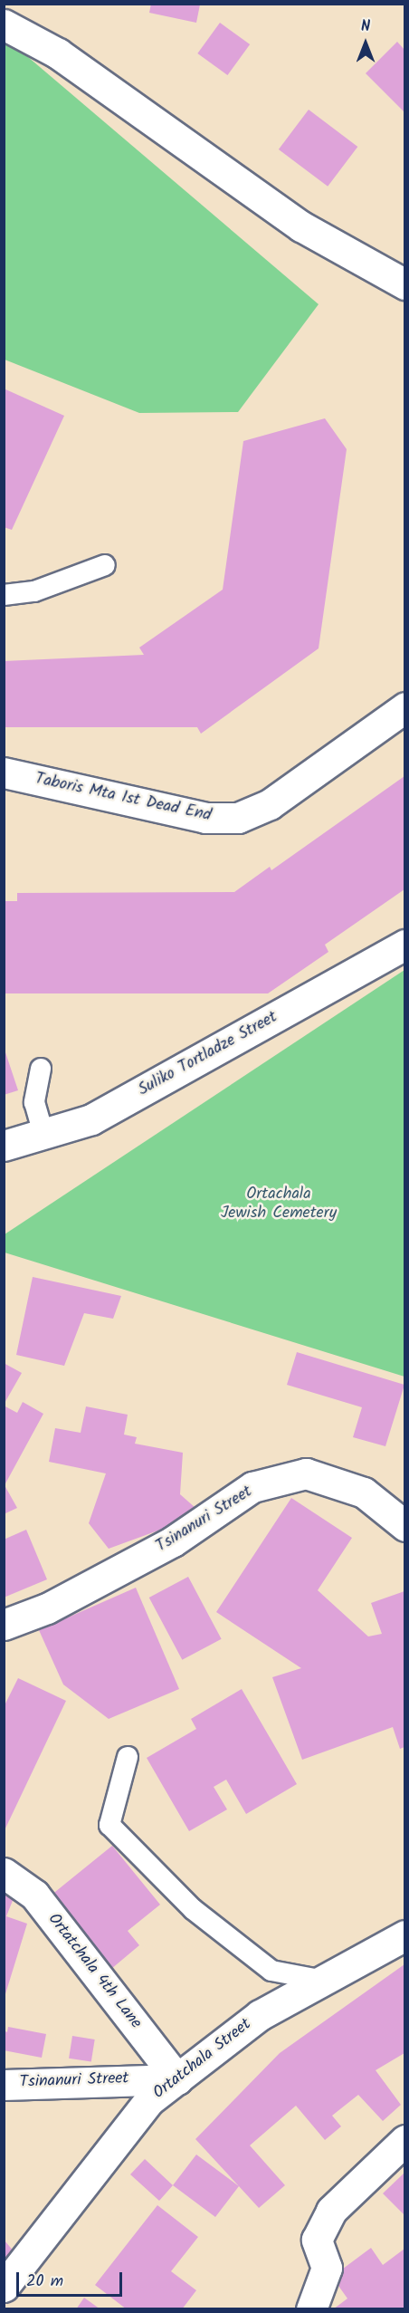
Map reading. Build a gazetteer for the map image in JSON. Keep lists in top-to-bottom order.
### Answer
{
  "streets": {
    "street": [
      "Taboris Mta 1st Dead End",
      "Suliko Tortladze Street",
      "Tsinanuri Street",
      "Ortatchala 4th Lane",
      "Ortatchala Street"
    ]
  },
  "crossings": [
    ["Tsinanuri Street", "Ortatchala 4th Lane"],
    ["Tsinanuri Street", "Ortatchala Street"],
    ["Ortatchala 4th Lane", "Ortatchala Street"]
  ],
  "parks": ["Ortachala Jewish Cemetery"],
  "scale_bar": "20 m",
  "north": "top"
}
